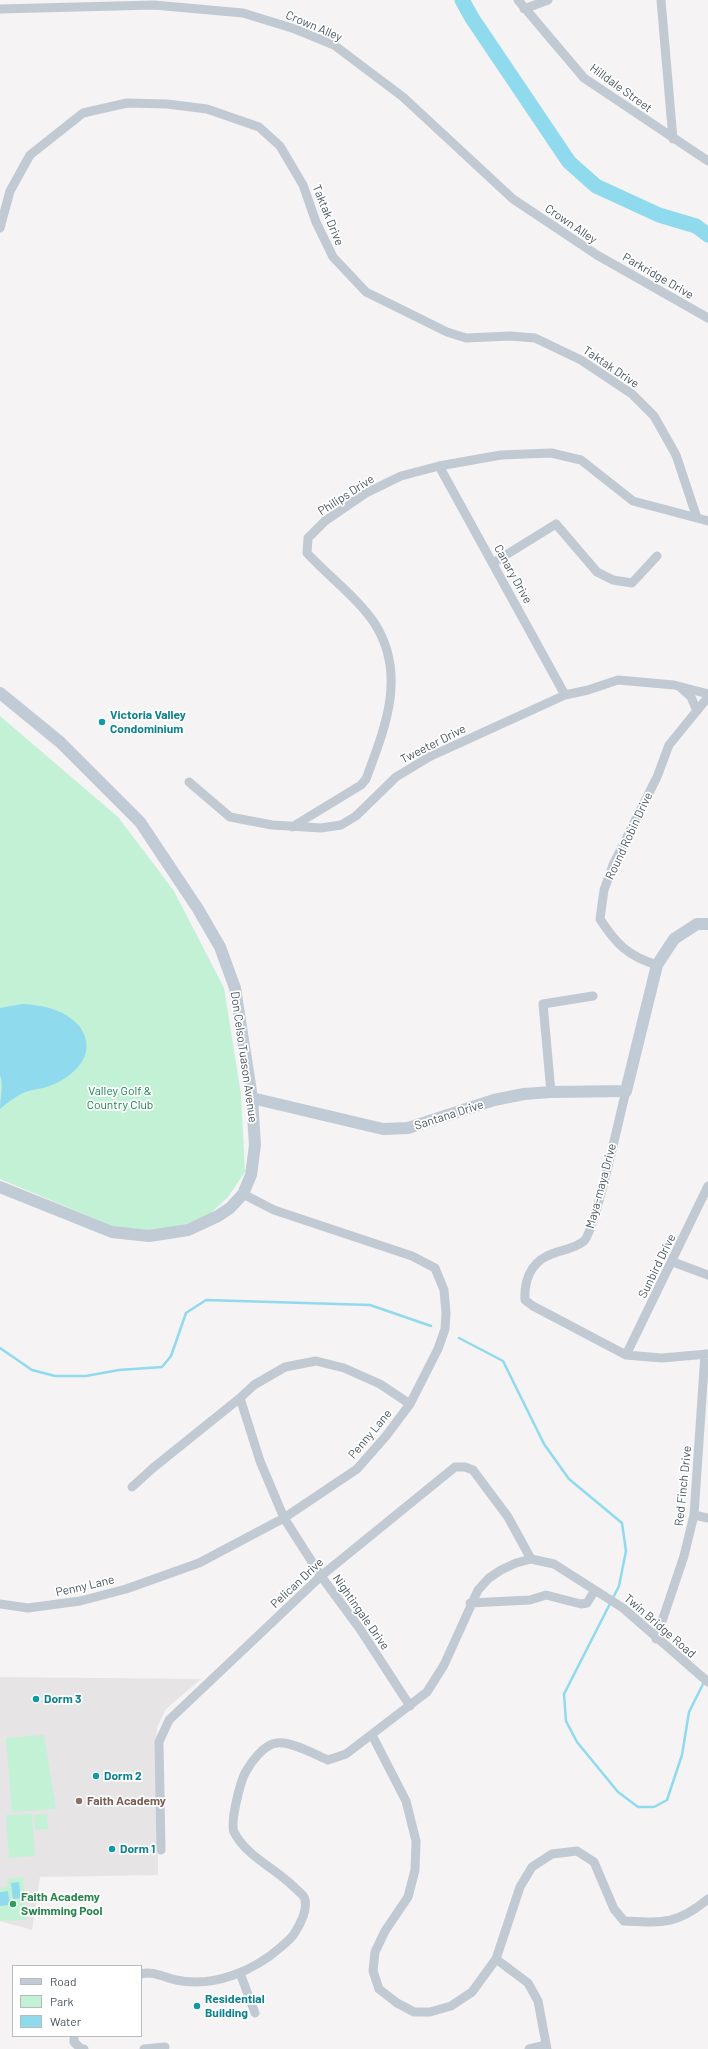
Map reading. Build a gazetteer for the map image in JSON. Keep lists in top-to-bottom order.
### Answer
{
  "streets": {
    "street": [
      "Crown Alley",
      "Hilldale Street",
      "Taktak Drive",
      "Parkridge Drive",
      "Philips Drive",
      "Canary Drive",
      "Tweeter Drive",
      "Round Robin Drive",
      "Don Celso Tuason Avenue",
      "Santana Drive",
      "Maya-maya Drive",
      "Sunbird Drive",
      "Penny Lane",
      "Red Finch Drive",
      "Pelican Drive",
      "Nightingale Drive",
      "Twin Bridge Road"
    ]
  },
  "crossings": [
    ["Crown Alley", "Parkridge Drive"],
    ["Taktak Drive", "Philips Drive"],
    ["Philips Drive", "Canary Drive"],
    ["Philips Drive", "Tweeter Drive"],
    ["Canary Drive", "Tweeter Drive"],
    ["Round Robin Drive", "Maya-maya Drive"],
    ["Don Celso Tuason Avenue", "Santana Drive"],
    ["Don Celso Tuason Avenue", "Penny Lane"],
    ["Santana Drive", "Maya-maya Drive"],
    ["Maya-maya Drive", "Sunbird Drive"],
    ["Maya-maya Drive", "Red Finch Drive"],
    ["Penny Lane", "Nightingale Drive"],
    ["Red Finch Drive", "Twin Bridge Road"],
    ["Pelican Drive", "Nightingale Drive"],
    ["Pelican Drive", "Twin Bridge Road"]
  ],
  "parks": ["Valley Golf & Country Club"],
  "places": [
    "Victoria Valley Condominium",
    "Dorm 3",
    "Dorm 2",
    "Faith Academy",
    "Dorm 1",
    "Faith Academy Swimming Pool",
    "Residential Building"
  ],
  "legend": ["Road", "Park", "Water"]
}
